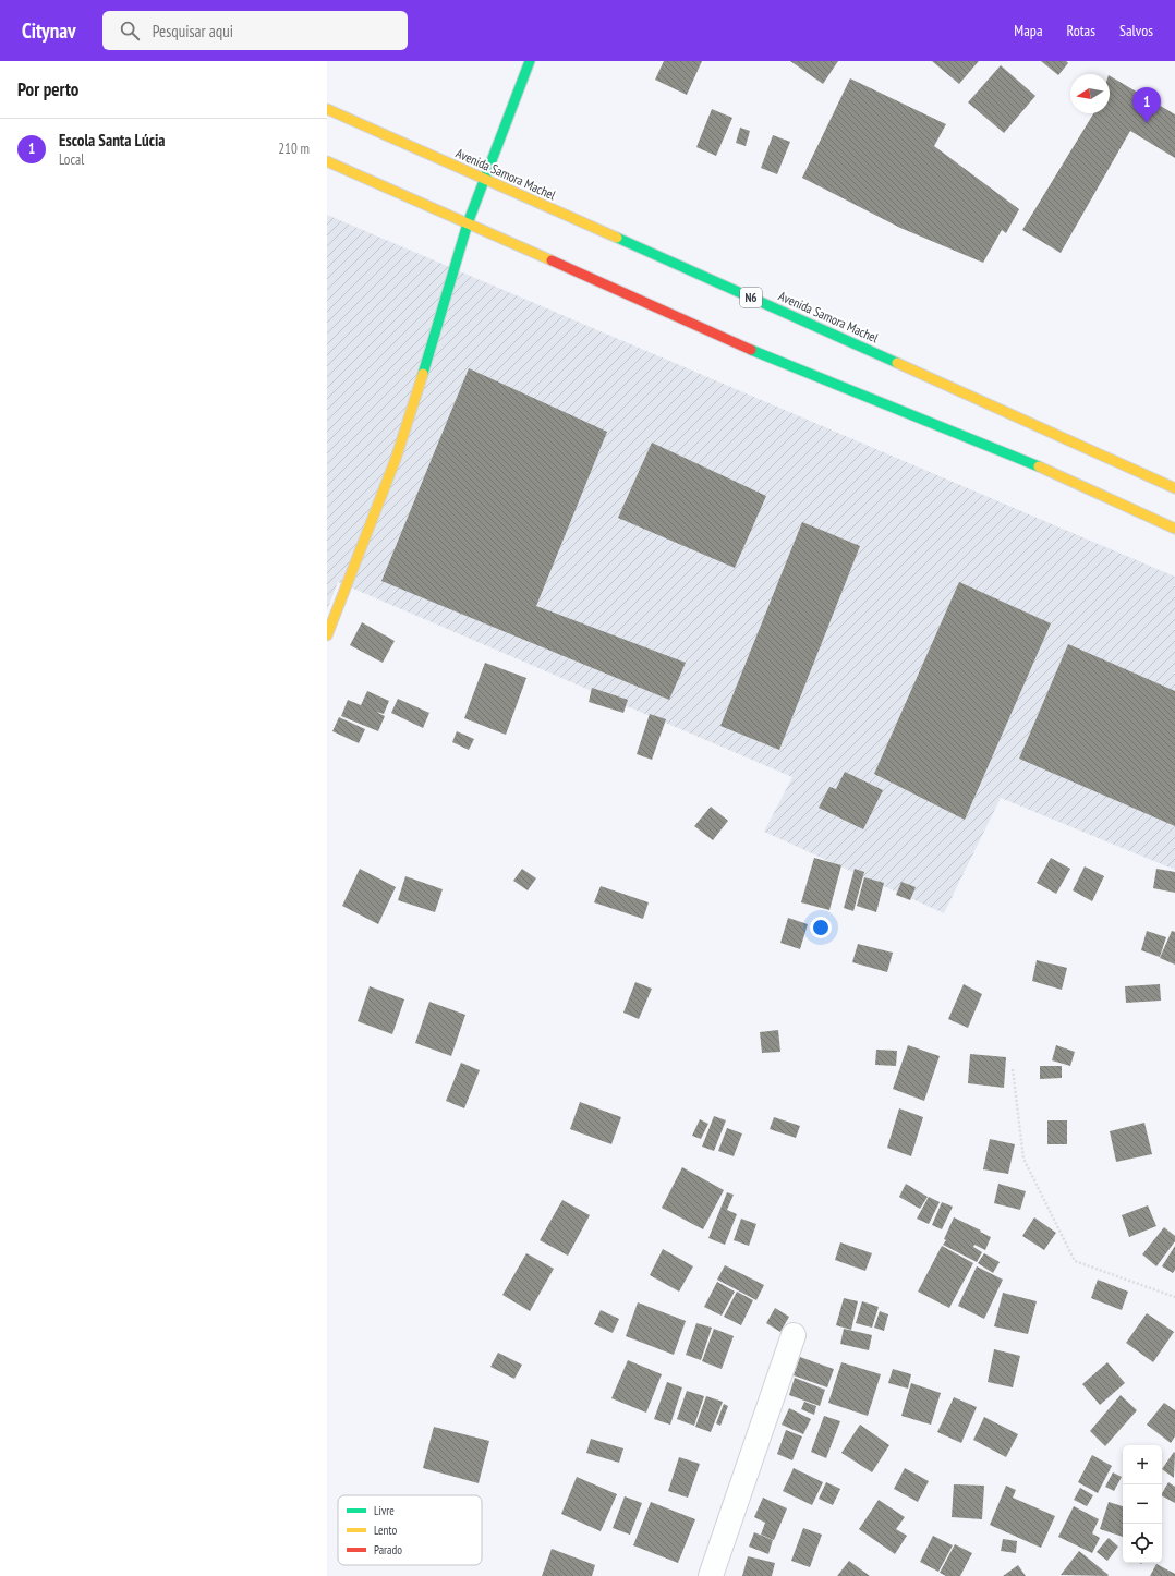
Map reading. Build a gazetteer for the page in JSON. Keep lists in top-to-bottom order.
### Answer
{
  "streets": {
    "main road": ["Avenida Samora Machel", "N6"]
  },
  "legend": ["Livre", "Lento", "Parado"],
  "north": "left",
  "page": {
    "header": "Citynav",
    "search": "Pesquisar aqui",
    "nav": ["Mapa", "Rotas", "Salvos"],
    "heading": "Por perto",
    "pins": "1",
    "list": [
      {
        "mark": "1",
        "name": "Escola Santa Lúcia",
        "note": "Local",
        "value": "210 m"
      }
    ],
    "map_buttons": ["+", "−"]
  }
}
